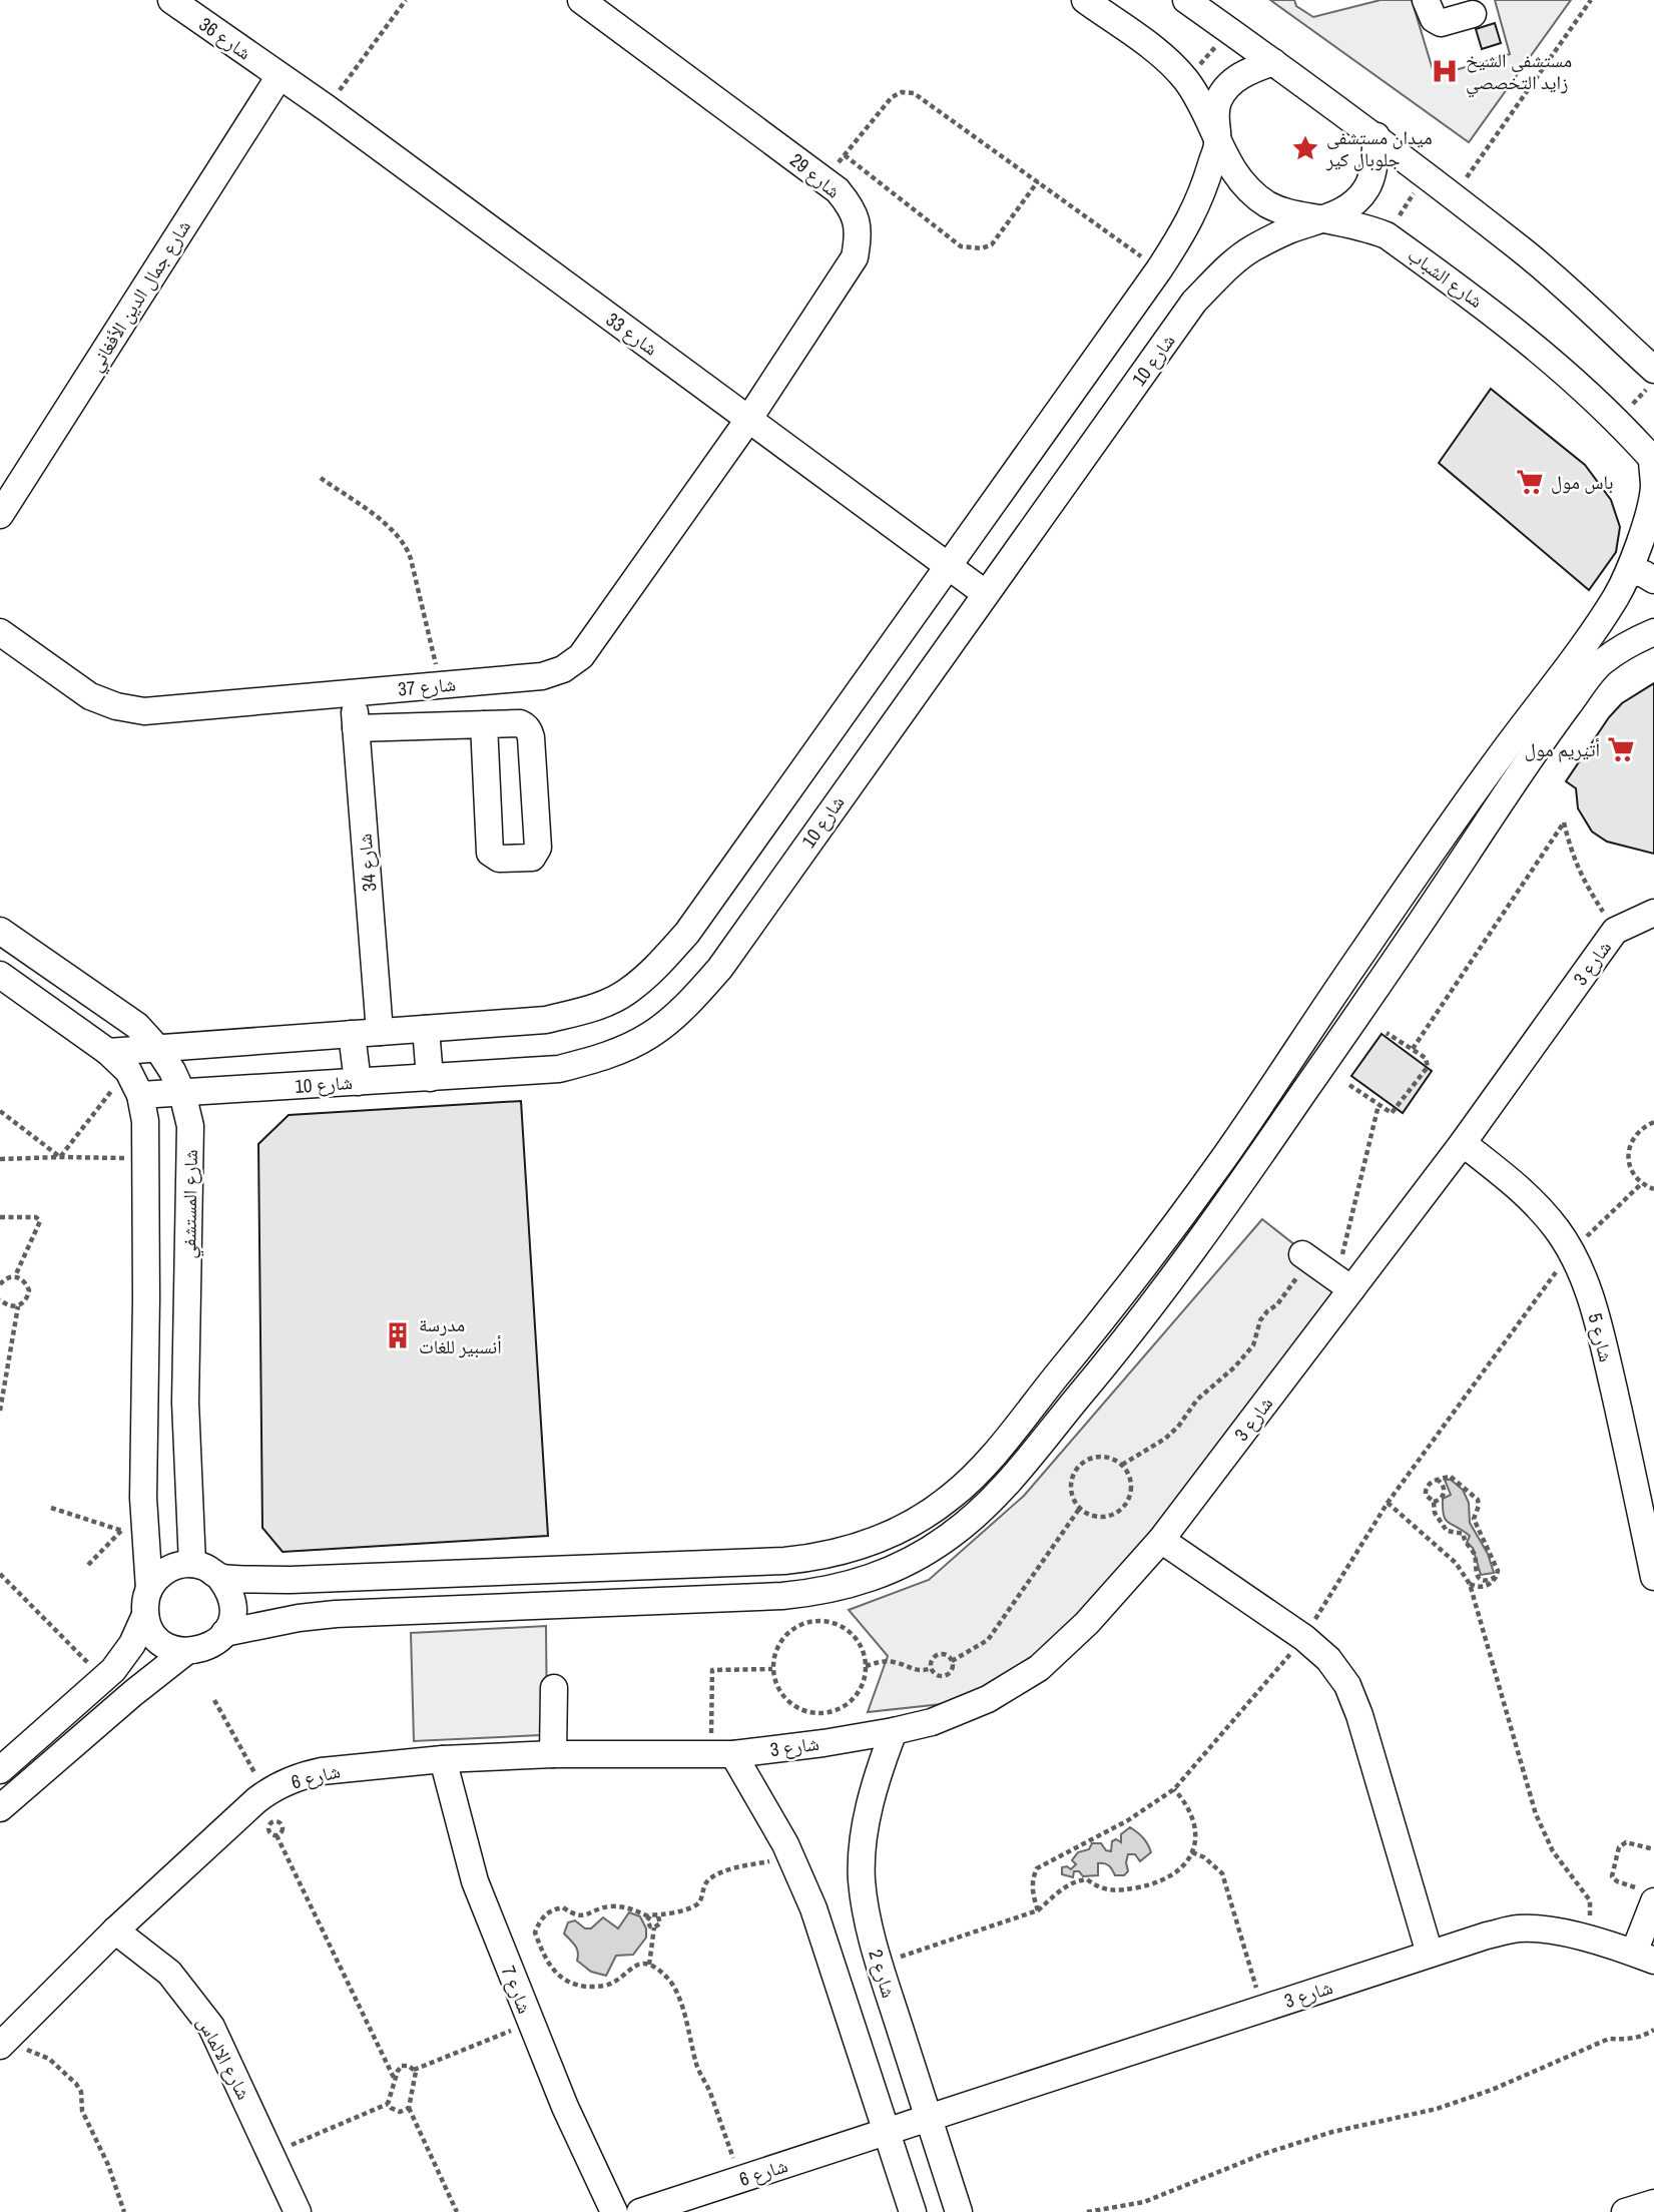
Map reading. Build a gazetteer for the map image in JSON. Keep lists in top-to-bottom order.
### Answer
{
  "streets": {
    "street": [
      "شارع 36",
      "شارع 29",
      "شارع الشباب",
      "شارع جمال الدين الأفغاني",
      "شارع 33",
      "شارع 10",
      "شارع 37",
      "شارع 34",
      "شارع 3",
      "شارع المستشفي",
      "شارع 5",
      "شارع 6",
      "شارع 2",
      "شارع 7",
      "شارع الالماس"
    ]
  },
  "crossings": [
    ["شارع 36", "شارع جمال الدين الأفغاني"],
    ["شارع 36", "شارع 33"],
    ["شارع 29", "شارع 33"],
    ["شارع 29", "شارع 37"],
    ["شارع الشباب", "شارع 10"],
    ["شارع جمال الدين الأفغاني", "شارع 33"],
    ["شارع 33", "شارع 10"],
    ["شارع 33", "شارع 37"],
    ["شارع 10", "شارع المستشفي"],
    ["شارع 37", "شارع 34"],
    ["شارع 3", "شارع 5"],
    ["شارع 3", "شارع 6"],
    ["شارع 3", "شارع 2"],
    ["شارع 6", "شارع 7"],
    ["شارع 6", "شارع الالماس"]
  ],
  "places": {
    "hospital": ["مستشفى الشيخ زايد التخصصي"],
    "place": ["ميدان مستشفى جلوبال كير"],
    "supermarket": ["باس مول", "أتيريم مول"],
    "building": ["مدرسة أنسبير للغات"]
  }
}
